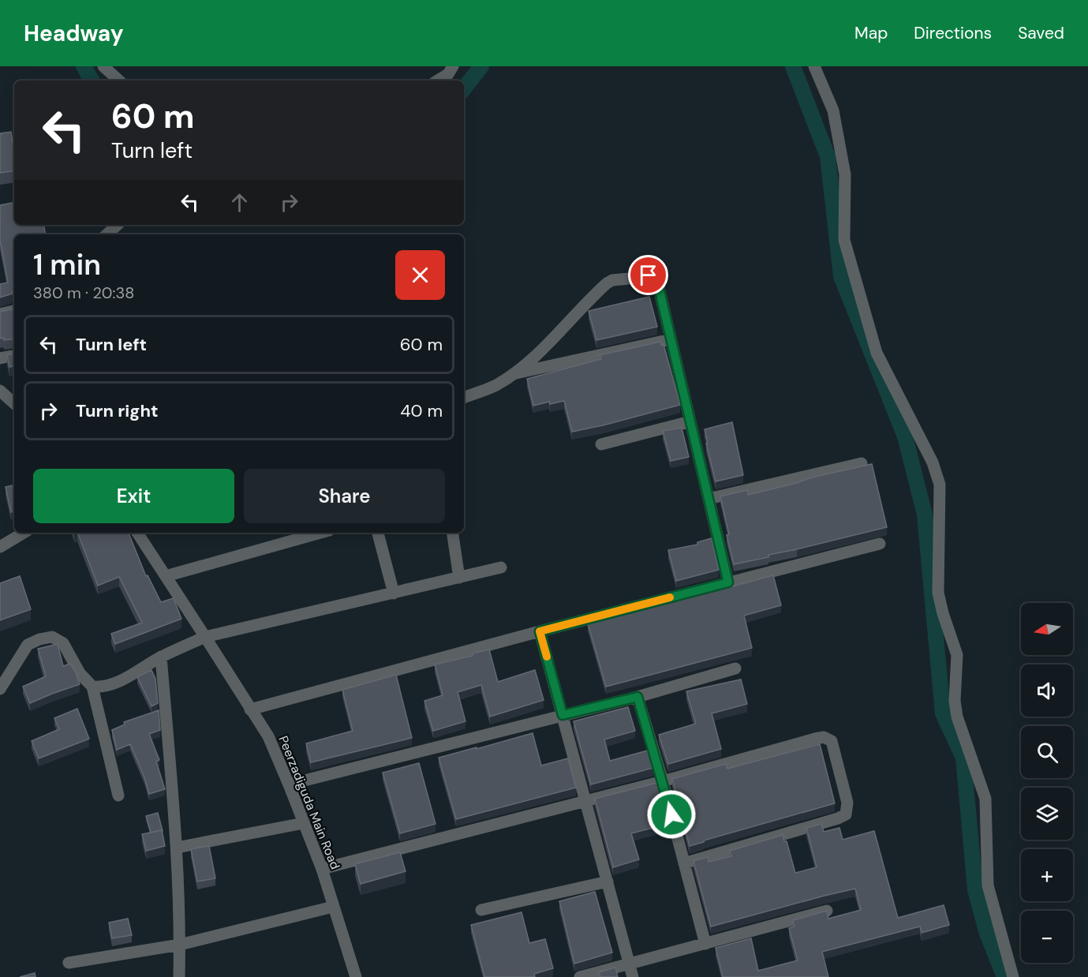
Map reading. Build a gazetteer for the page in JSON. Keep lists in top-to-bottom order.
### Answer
{
  "streets": {
    "street": ["Peerzadiguda Main Road"]
  },
  "north": "left",
  "page": {
    "header": "Headway",
    "nav": ["Map", "Directions", "Saved"],
    "turn": ["60 m", "Turn left"],
    "heading": ["1 min", "380 m · 20:38"],
    "list": [
      {
        "name": "Turn left",
        "value": "60 m"
      },
      {
        "name": "Turn right",
        "value": "40 m"
      }
    ],
    "buttons": ["Exit", "Share"],
    "map_buttons": ["+", "−"]
  }
}
